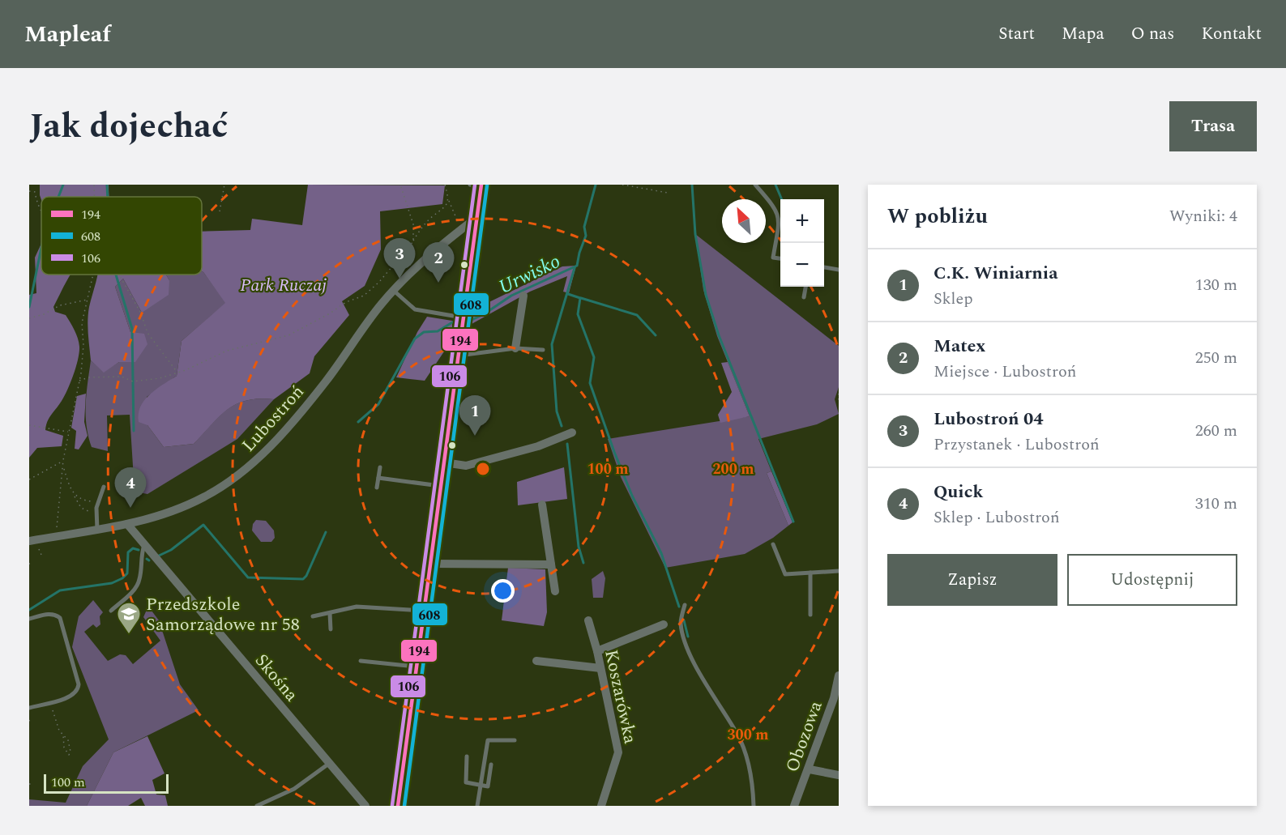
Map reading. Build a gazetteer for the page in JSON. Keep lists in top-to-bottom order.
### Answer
{
  "streets": {
    "street": [
      "Lubostroń",
      "Skośna",
      "Koszarówka",
      "Obozowa"
    ]
  },
  "crossings": [
    ["Lubostroń", "Skośna"]
  ],
  "water": ["Urwisko"],
  "parks": ["Park Ruczaj"],
  "places": {
    "school or university": ["Przedszkole Samorządowe nr 58"]
  },
  "lines": ["transit line 194", "transit line 106", "transit line 608"],
  "legend": ["194", "608", "106"],
  "scale_bar": "100 m",
  "north": "top left",
  "page": {
    "header": "Mapleaf",
    "nav": [
      "Start",
      "Mapa",
      "O nas",
      "Kontakt"
    ],
    "title": "Jak dojechać",
    "buttons": [
      "Trasa",
      ["Zapisz", "Udostępnij"]
    ],
    "heading": ["W pobliżu", "Wyniki: 4"],
    "map_buttons": ["+", "−"],
    "pins": [
      "3",
      "2",
      "1",
      "4"
    ],
    "list": [
      {
        "mark": "1",
        "name": "C.K. Winiarnia",
        "note": "Sklep",
        "value": "130 m"
      },
      {
        "mark": "2",
        "name": "Matex",
        "note": "Miejsce · Lubostroń",
        "value": "250 m"
      },
      {
        "mark": "3",
        "name": "Lubostroń 04",
        "note": "Przystanek · Lubostroń",
        "value": "260 m"
      },
      {
        "mark": "4",
        "name": "Quick",
        "note": "Sklep · Lubostroń",
        "value": "310 m"
      }
    ],
    "scale": "100 m"
  },
  "rings": ["100 m", "200 m", "300 m"]
}
